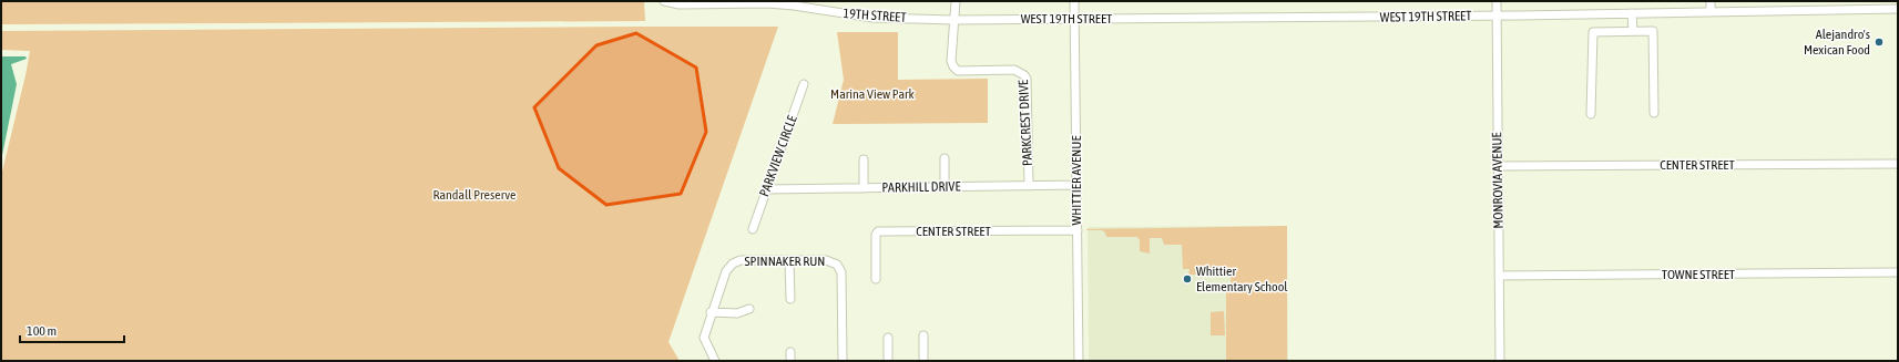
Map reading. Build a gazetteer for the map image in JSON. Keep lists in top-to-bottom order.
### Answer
{
  "streets": {
    "street": [
      "19TH STREET",
      "WEST 19TH STREET",
      "PARKCREST DRIVE",
      "PARKVIEW CIRCLE",
      "CENTER STREET",
      "WHITTIER AVENUE",
      "MONROVIA AVENUE",
      "PARKHILL DRIVE",
      "SPINNAKER RUN",
      "TOWNE STREET"
    ]
  },
  "crossings": [
    ["19TH STREET", "WEST 19TH STREET"],
    ["19TH STREET", "PARKCREST DRIVE"],
    ["WEST 19TH STREET", "PARKCREST DRIVE"],
    ["WEST 19TH STREET", "WHITTIER AVENUE"],
    ["WEST 19TH STREET", "MONROVIA AVENUE"],
    ["PARKCREST DRIVE", "PARKHILL DRIVE"],
    ["PARKVIEW CIRCLE", "PARKHILL DRIVE"],
    ["CENTER STREET", "WHITTIER AVENUE"],
    ["CENTER STREET", "MONROVIA AVENUE"],
    ["WHITTIER AVENUE", "PARKHILL DRIVE"],
    ["MONROVIA AVENUE", "TOWNE STREET"]
  ],
  "parks": ["Marina View Park", "Randall Preserve"],
  "places": ["Alejandro's Mexican Food", "Whittier Elementary School"],
  "scale_bar": "100 m"
}
